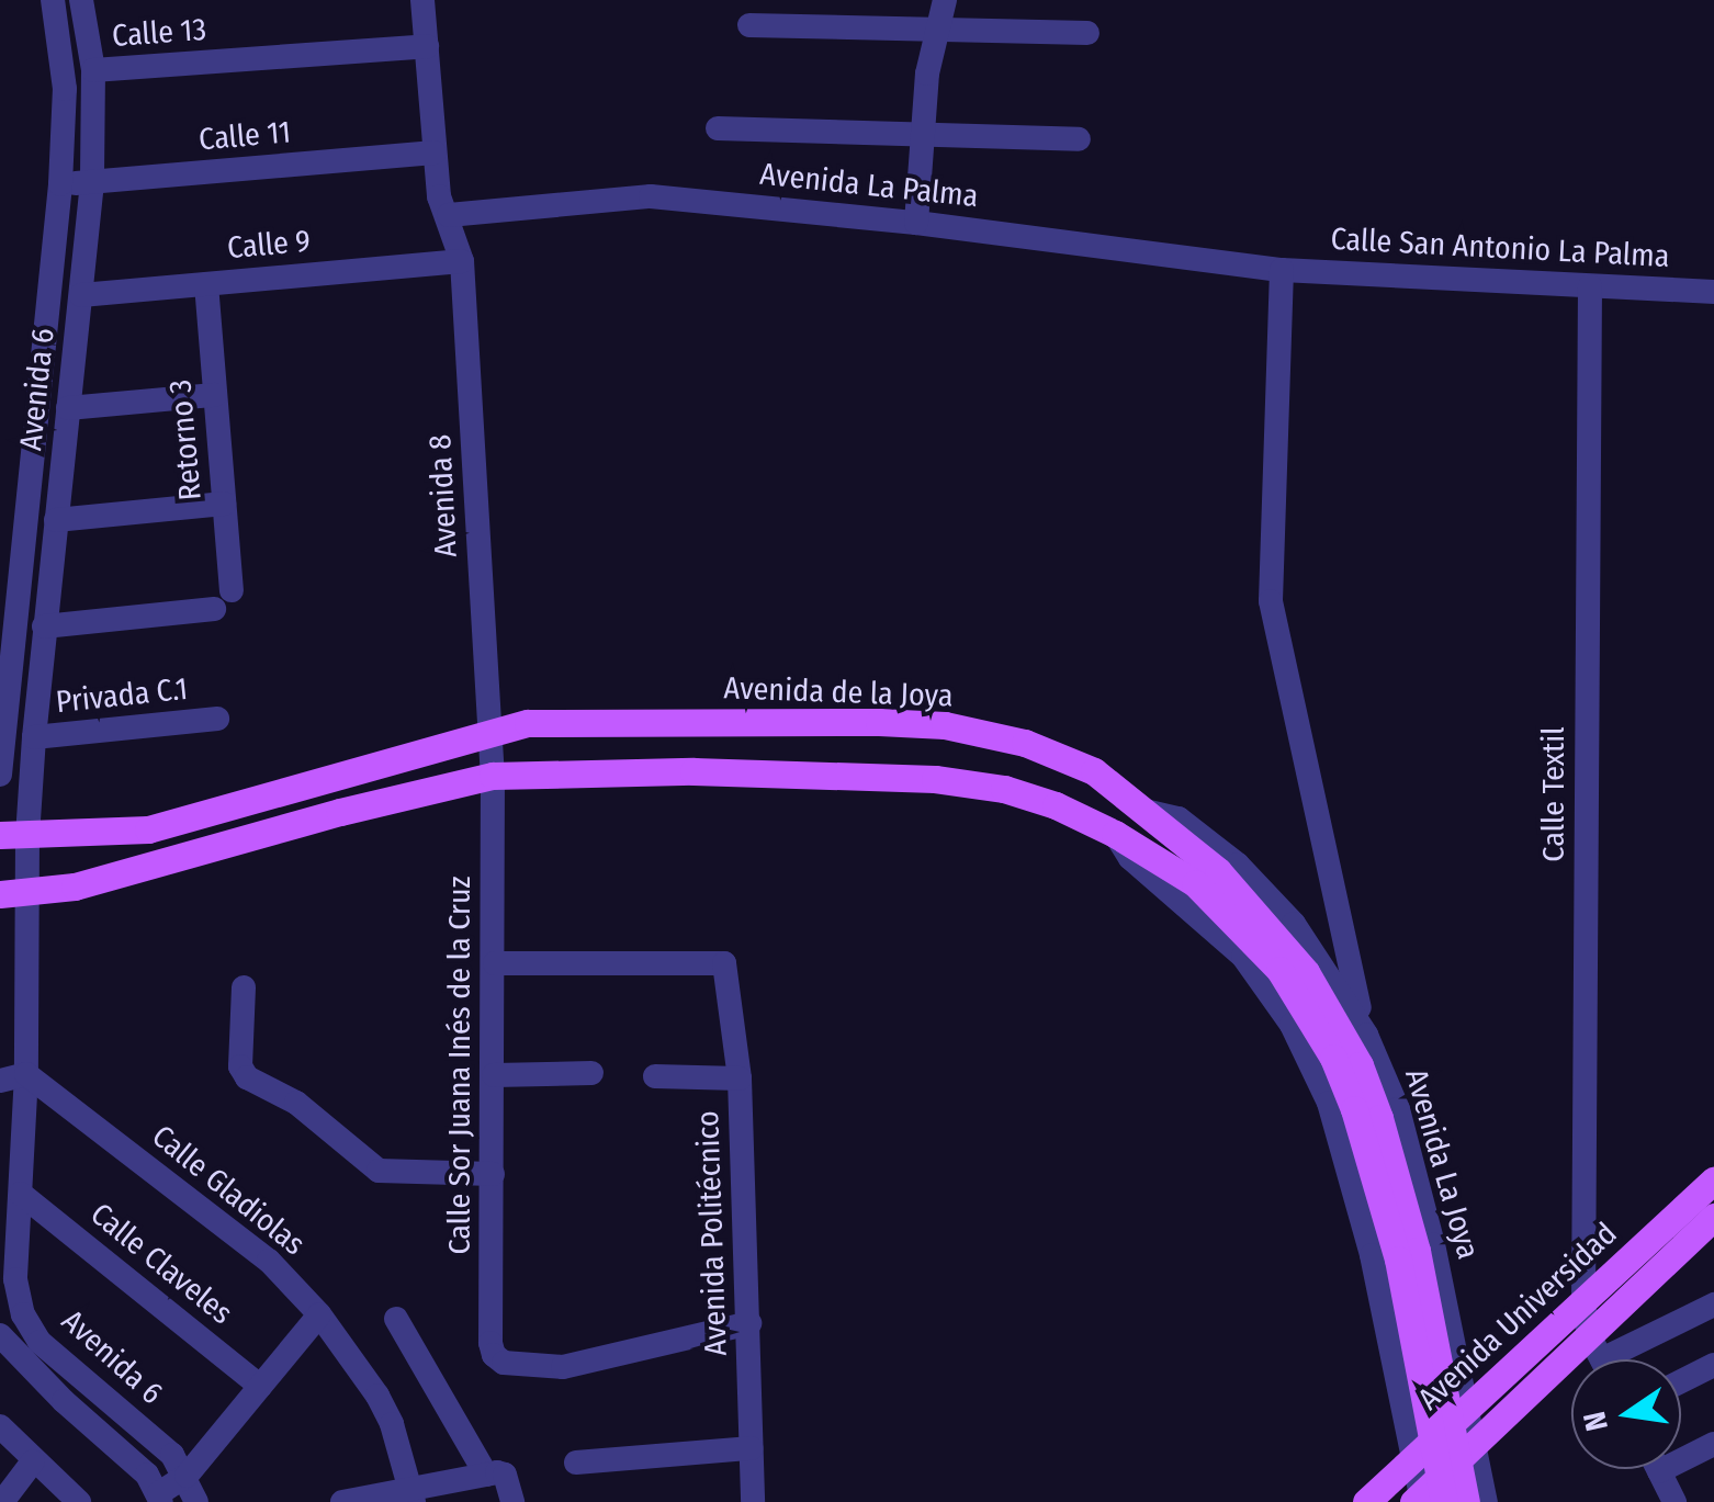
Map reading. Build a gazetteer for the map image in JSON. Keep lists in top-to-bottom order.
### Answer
{
  "streets": {
    "main road": ["Avenida de la Joya", "Avenida Universidad"],
    "street": [
      "Calle 13",
      "Calle 11",
      "Avenida La Palma",
      "Calle 9",
      "Calle San Antonio La Palma",
      "Avenida 6",
      "Retorno 3",
      "Avenida 8",
      "Privada C.1",
      "Calle Textil",
      "Calle Sor Juana Inés de la Cruz",
      "Avenida La Joya",
      "Calle Gladiolas",
      "Avenida Politécnico",
      "Calle Claveles"
    ]
  },
  "crossings": [
    ["Calle 13", "Avenida 6"],
    ["Calle 11", "Avenida 6"],
    ["Avenida La Palma", "Calle San Antonio La Palma"],
    ["Avenida La Palma", "Avenida 8"],
    ["Calle 9", "Avenida 6"],
    ["Calle 9", "Retorno 3"],
    ["Calle 9", "Avenida 8"],
    ["Calle San Antonio La Palma", "Calle Textil"],
    ["Avenida 6", "Retorno 3"],
    ["Avenida 6", "Avenida de la Joya"],
    ["Avenida 6", "Privada C.1"],
    ["Avenida 6", "Calle Gladiolas"],
    ["Avenida 6", "Calle Claveles"],
    ["Avenida 8", "Avenida de la Joya"],
    ["Avenida 8", "Calle Sor Juana Inés de la Cruz"],
    ["Avenida de la Joya", "Calle Sor Juana Inés de la Cruz"],
    ["Avenida de la Joya", "Avenida La Joya"],
    ["Avenida de la Joya", "Avenida Universidad"],
    ["Calle Textil", "Avenida Universidad"],
    ["Calle Sor Juana Inés de la Cruz", "Avenida Politécnico"],
    ["Avenida La Joya", "Avenida Universidad"]
  ],
  "north": "left"
}
